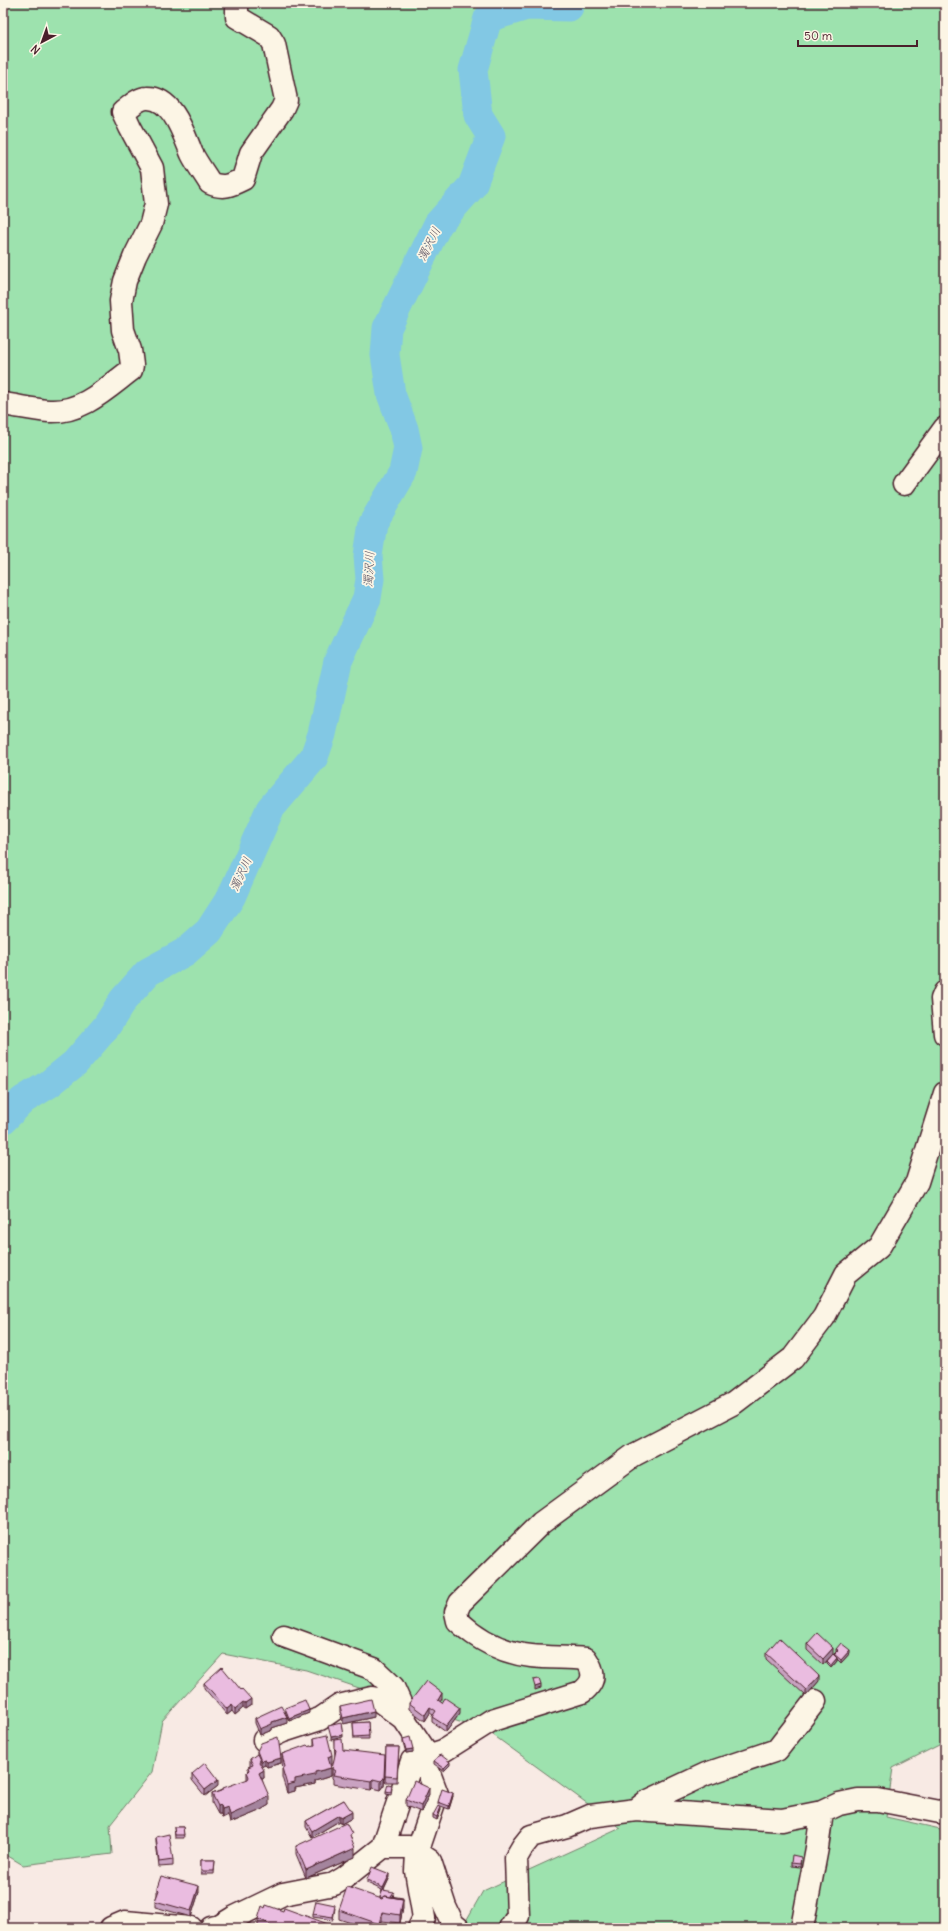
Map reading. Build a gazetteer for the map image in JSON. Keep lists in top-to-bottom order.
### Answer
{
  "water": ["濁沢川"],
  "scale_bar": "50 m",
  "north": "bottom left"
}
